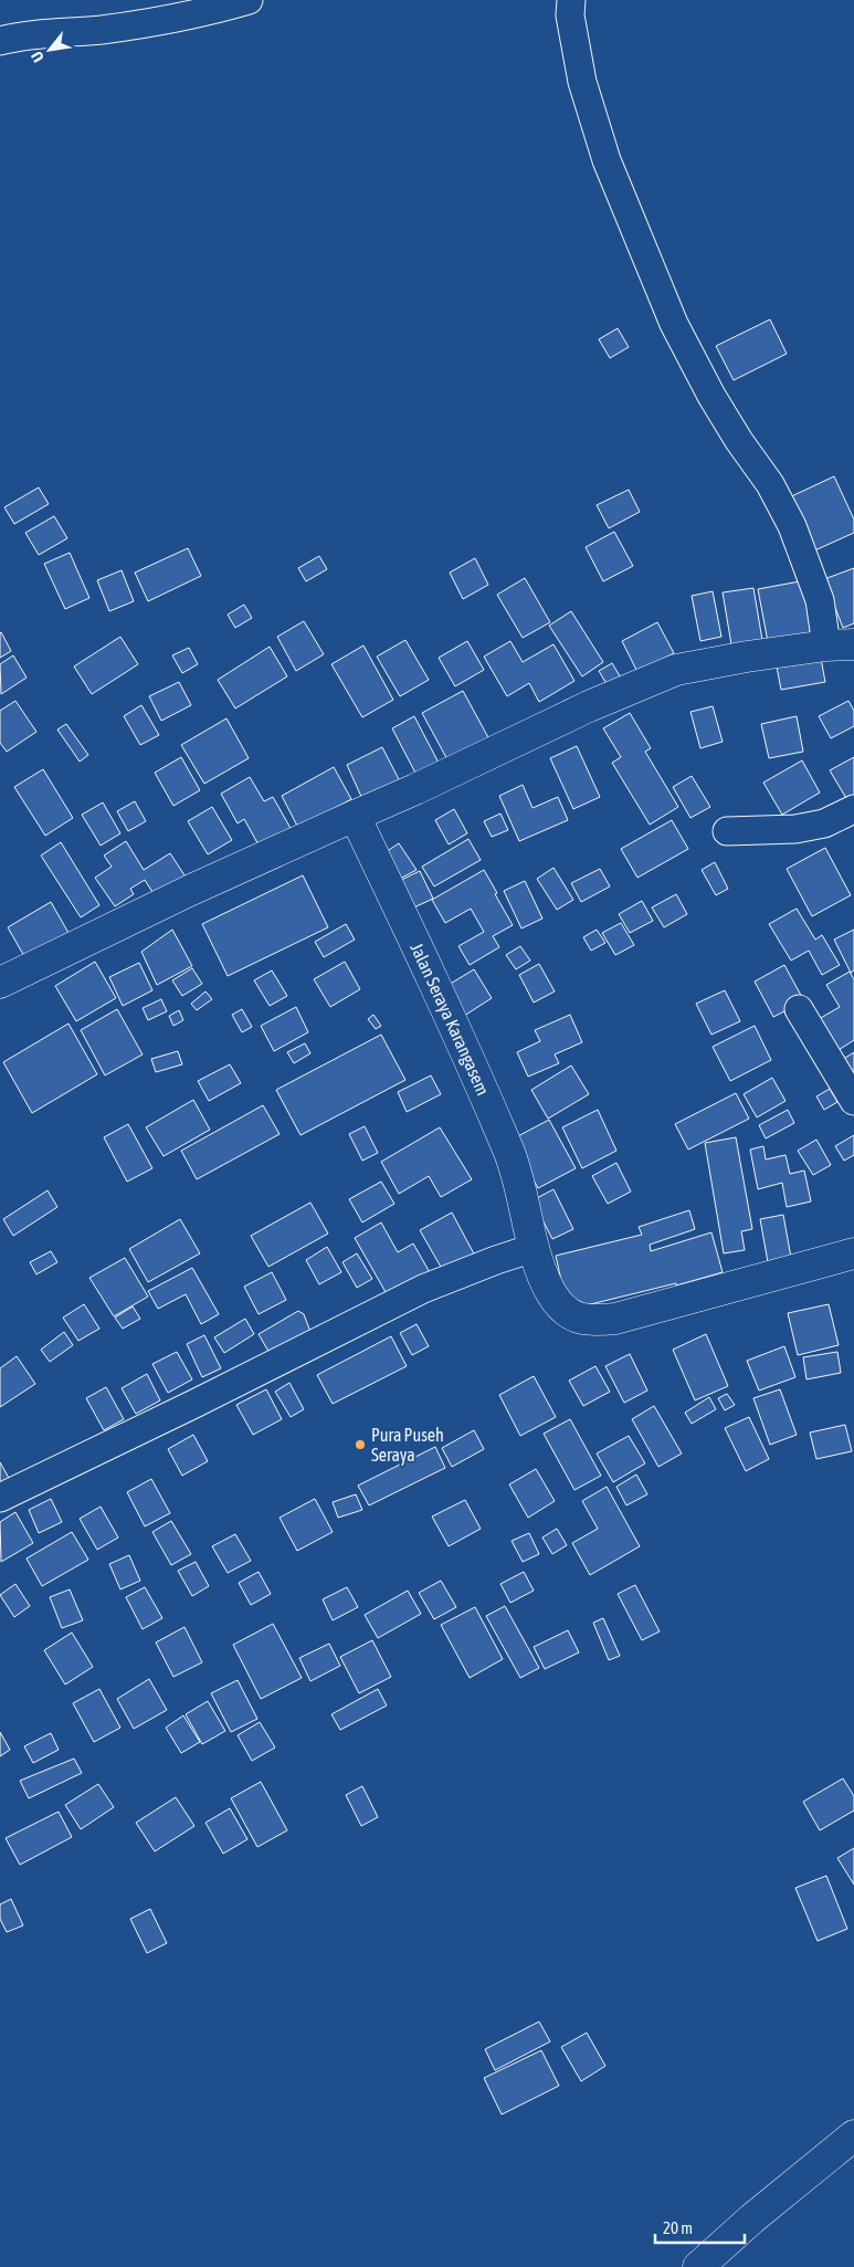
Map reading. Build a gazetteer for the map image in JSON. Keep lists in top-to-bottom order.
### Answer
{
  "streets": {
    "street": ["Jalan Seraya Karangasem"]
  },
  "places": ["Pura Puseh Seraya"],
  "scale_bar": "20 m",
  "north": "bottom left"
}
